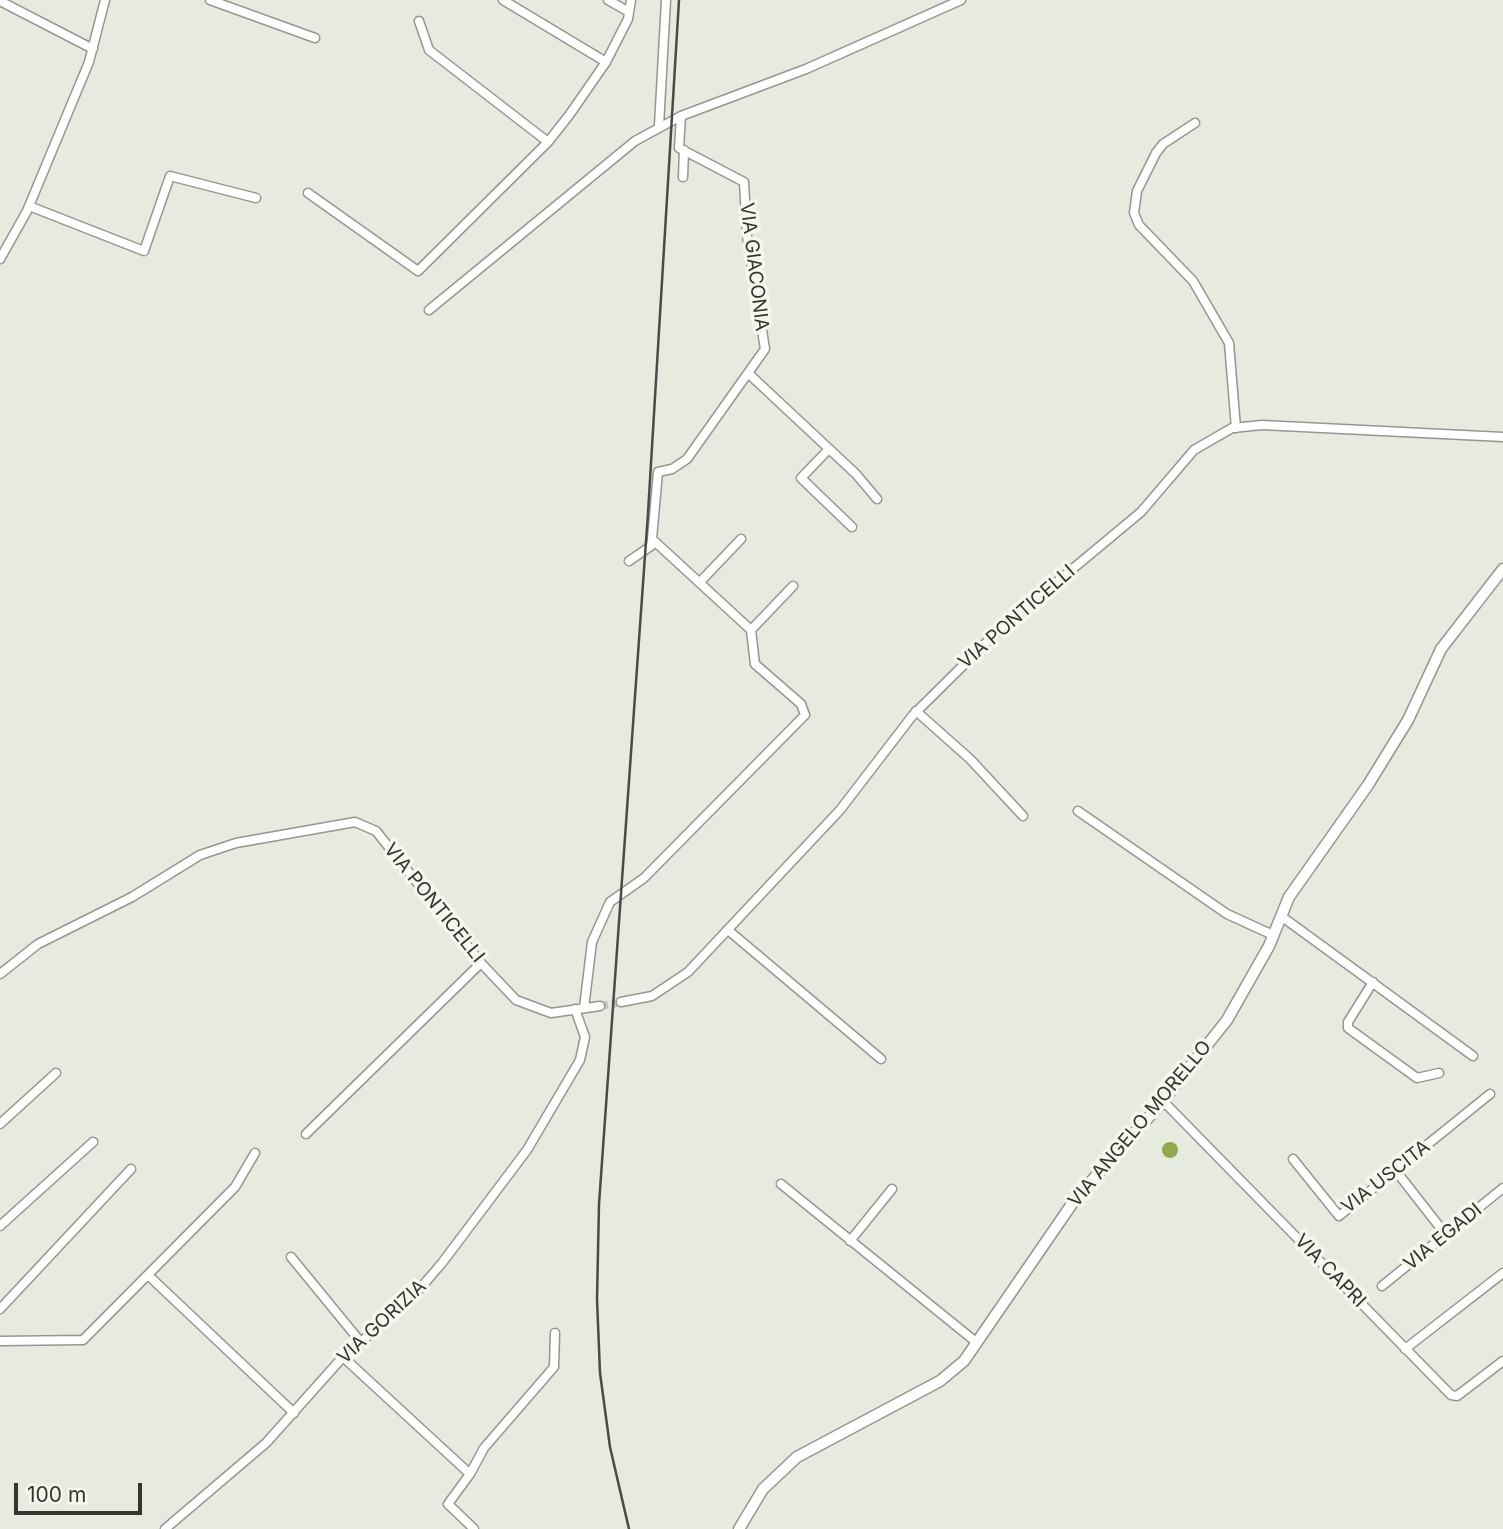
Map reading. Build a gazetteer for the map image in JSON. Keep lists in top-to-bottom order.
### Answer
{
  "streets": {
    "street": [
      "VIA GIACONIA",
      "VIA PONTICELLI",
      "VIA ANGELO MORELLO",
      "VIA USCITA",
      "VIA EGADI",
      "VIA CAPRI",
      "VIA GORIZIA"
    ]
  },
  "crossings": [
    ["VIA PONTICELLI", "VIA GORIZIA"],
    ["VIA ANGELO MORELLO", "VIA CAPRI"]
  ],
  "scale_bar": "100 m"
}
